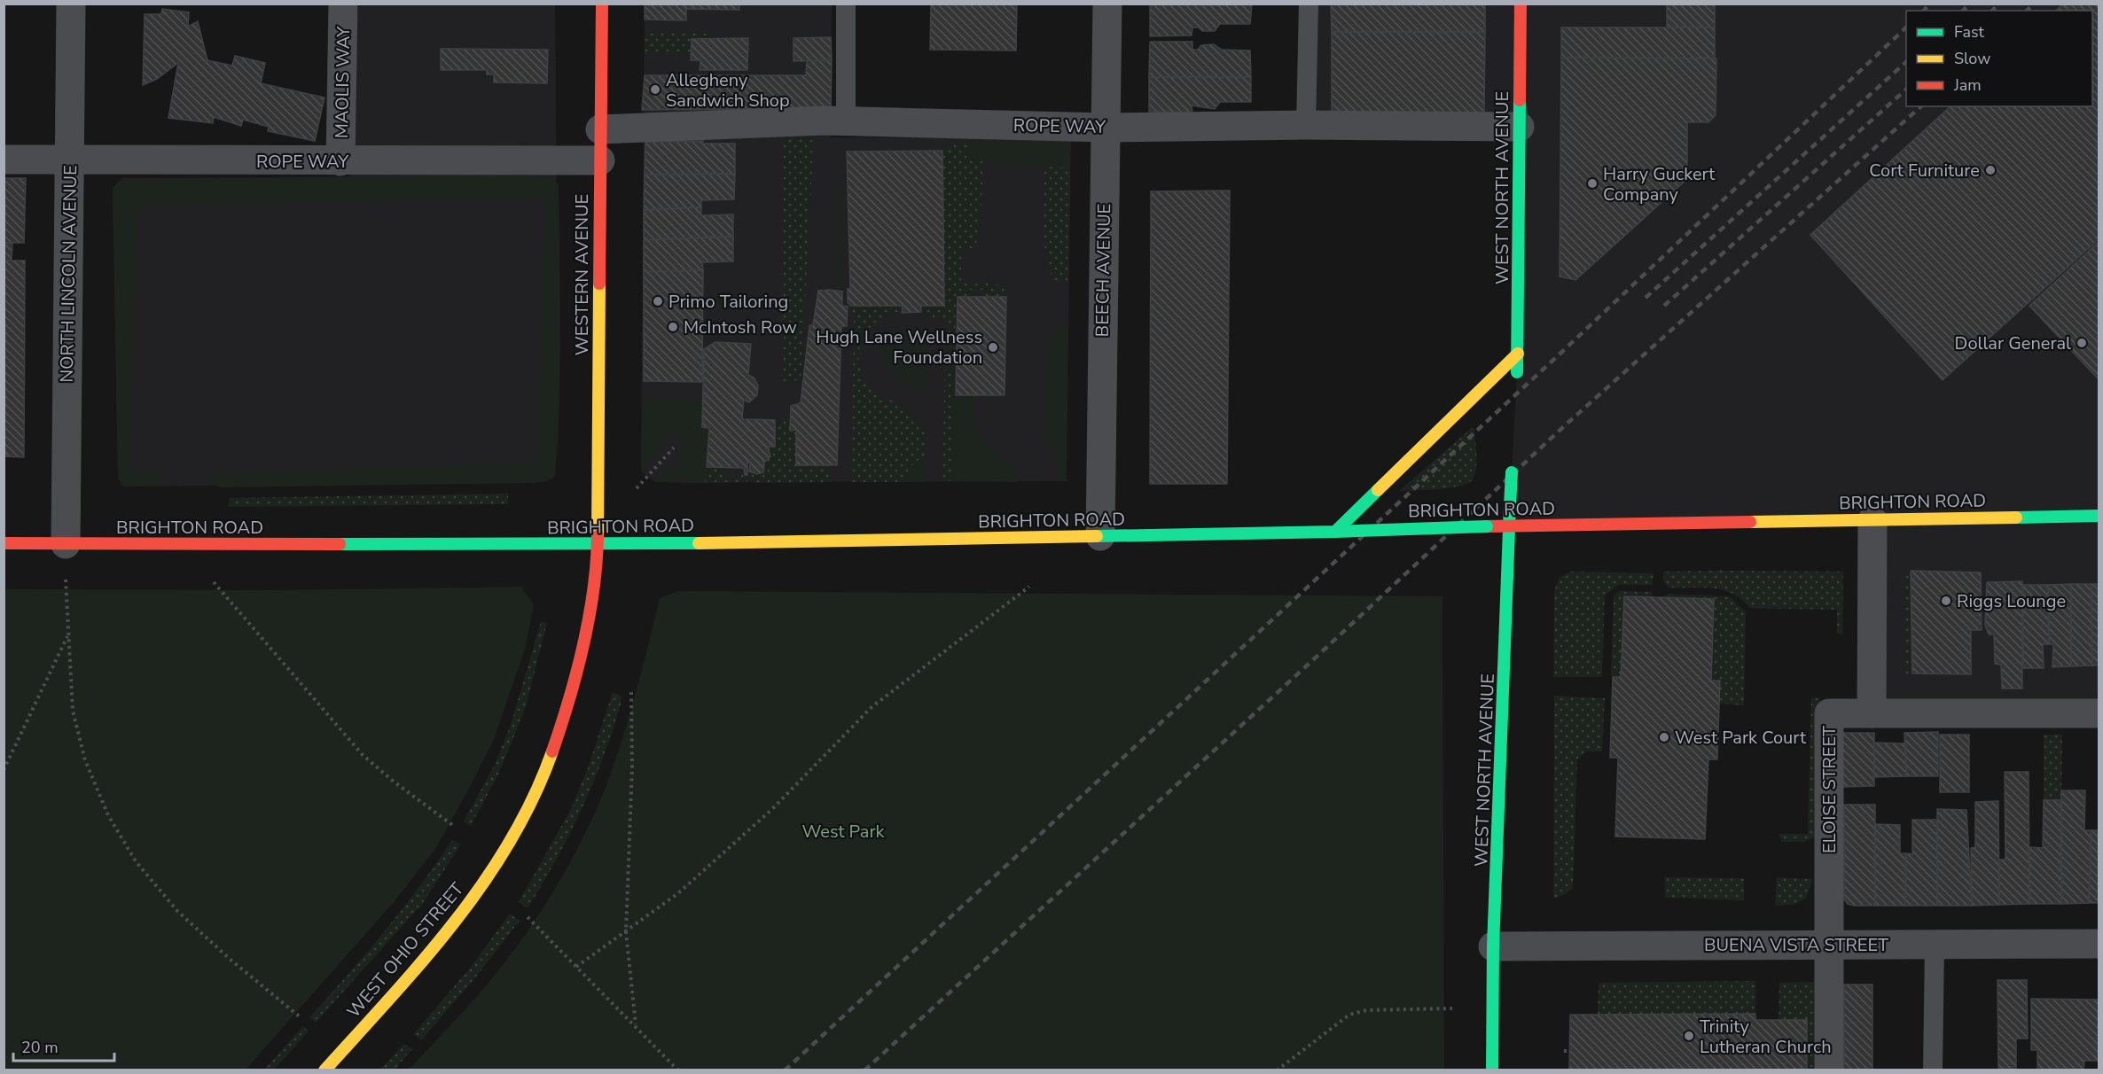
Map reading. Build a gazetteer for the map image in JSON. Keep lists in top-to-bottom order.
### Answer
{
  "streets": {
    "main road": [
      "WEST NORTH AVENUE",
      "WESTERN AVENUE",
      "BRIGHTON ROAD",
      "WEST OHIO STREET"
    ],
    "street": [
      "MAOLIS WAY",
      "ROPE WAY",
      "BEECH AVENUE",
      "NORTH LINCOLN AVENUE",
      "ELOISE STREET",
      "BUENA VISTA STREET"
    ]
  },
  "crossings": [
    ["MAOLIS WAY", "ROPE WAY"],
    ["ROPE WAY", "WEST NORTH AVENUE"],
    ["ROPE WAY", "BEECH AVENUE"],
    ["ROPE WAY", "NORTH LINCOLN AVENUE"],
    ["ROPE WAY", "WESTERN AVENUE"],
    ["WEST NORTH AVENUE", "BRIGHTON ROAD"],
    ["WEST NORTH AVENUE", "BUENA VISTA STREET"],
    ["BEECH AVENUE", "BRIGHTON ROAD"],
    ["NORTH LINCOLN AVENUE", "BRIGHTON ROAD"],
    ["WESTERN AVENUE", "BRIGHTON ROAD"],
    ["WESTERN AVENUE", "WEST OHIO STREET"],
    ["BRIGHTON ROAD", "WEST OHIO STREET"],
    ["ELOISE STREET", "BUENA VISTA STREET"]
  ],
  "parks": ["West Park"],
  "places": [
    "Allegheny Sandwich Shop",
    "Cort Furniture",
    "Harry Guckert Company",
    "Primo Tailoring",
    "McIntosh Row",
    "Dollar General",
    "Hugh Lane Wellness Foundation",
    "Riggs Lounge",
    "West Park Court",
    "Trinity Lutheran Church"
  ],
  "legend": ["Fast", "Slow", "Jam"],
  "scale_bar": "20 m"
}
